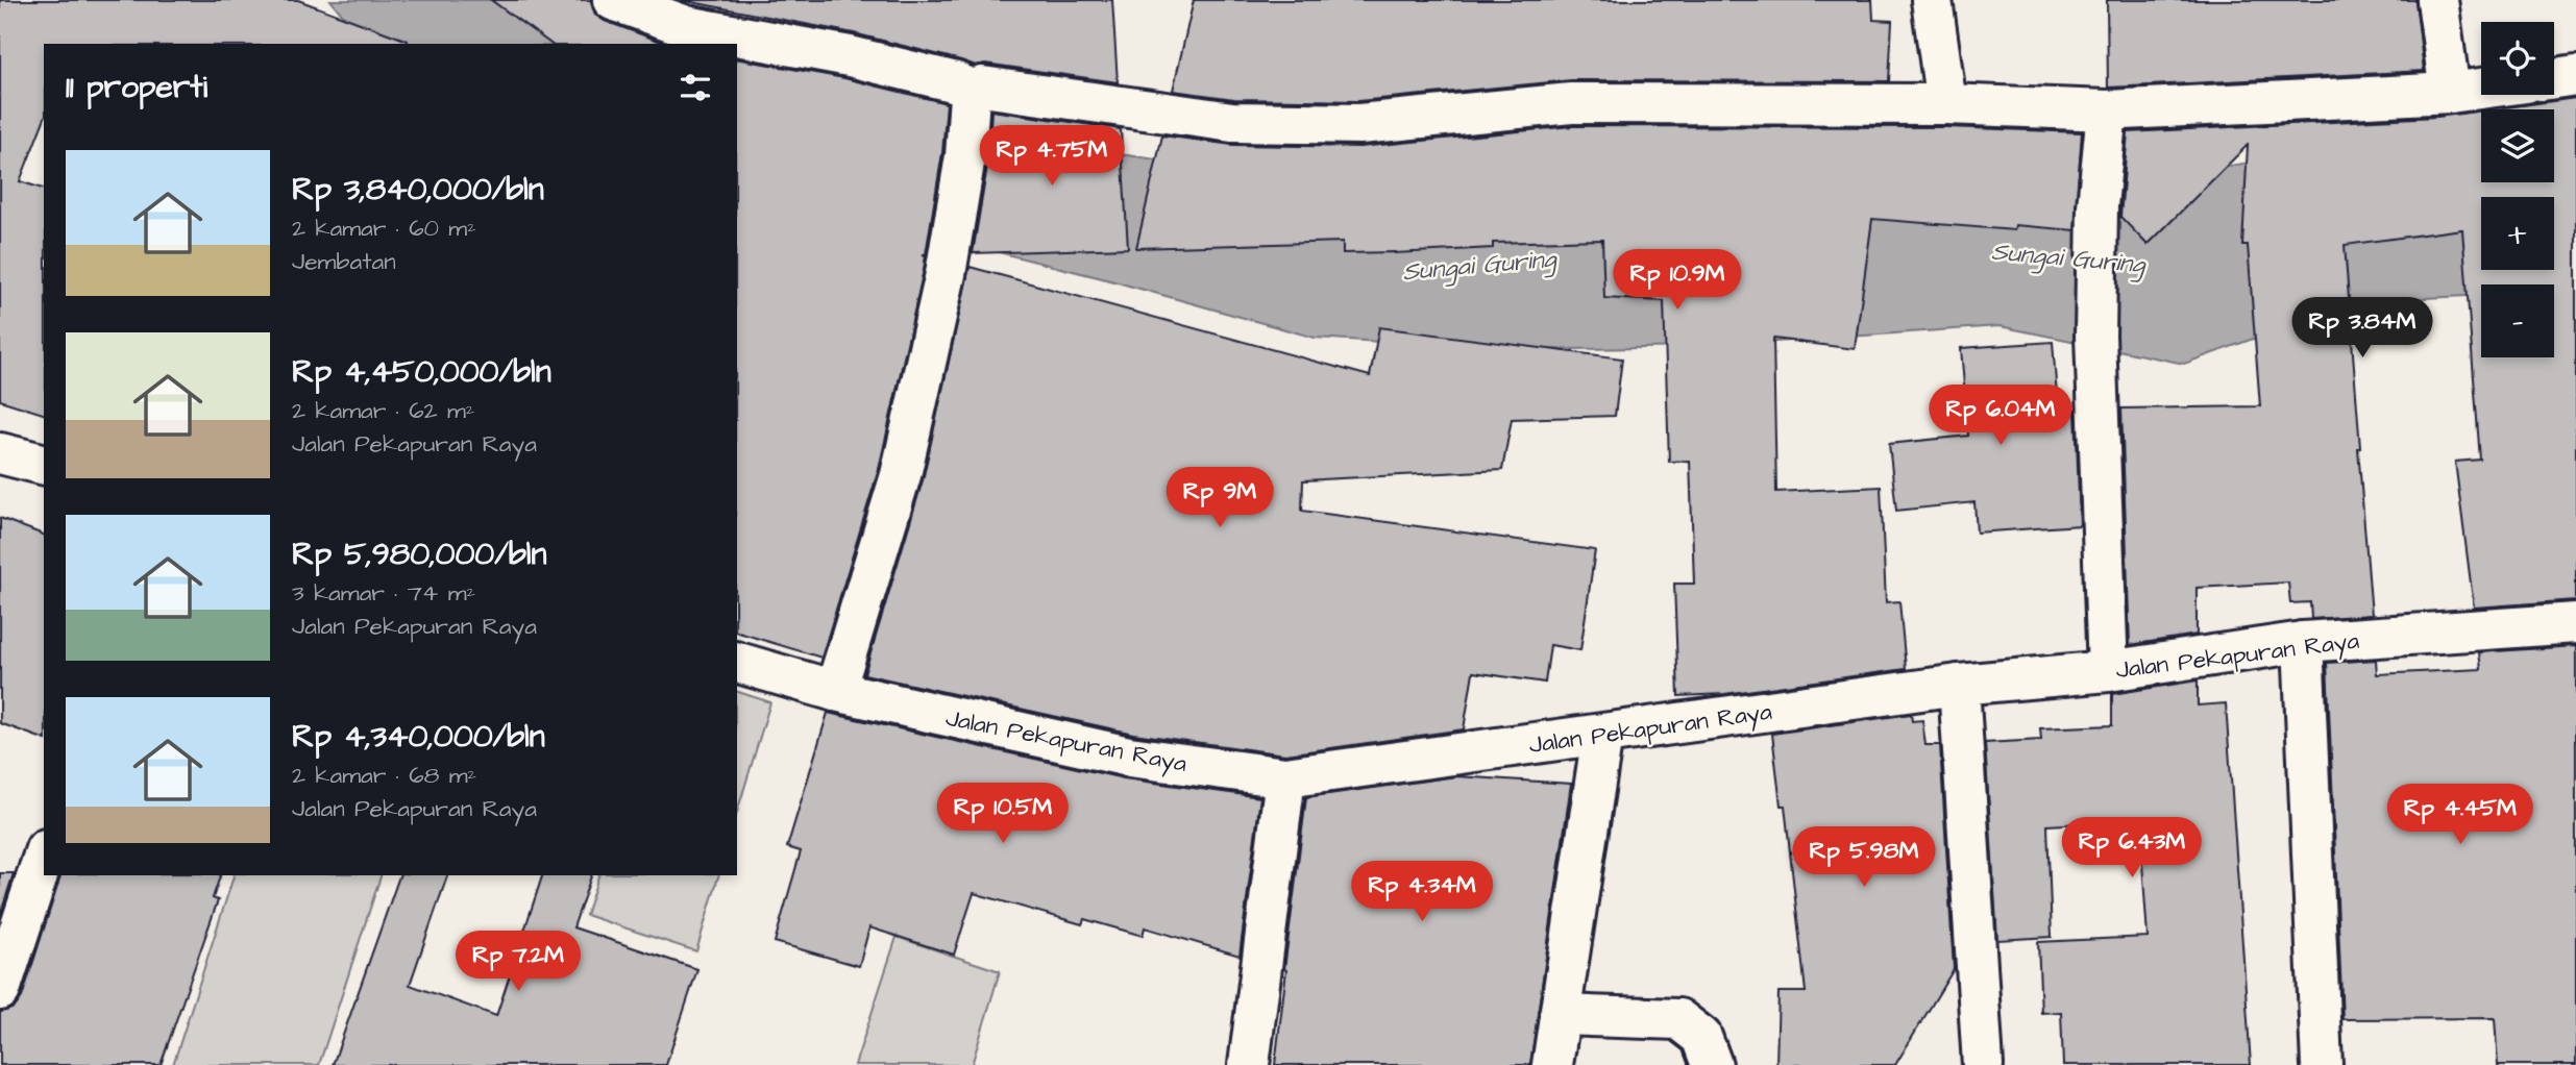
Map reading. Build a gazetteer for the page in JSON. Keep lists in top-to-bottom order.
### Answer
{
  "streets": {
    "street": ["Jalan Pekapuran Raya"]
  },
  "water": ["Sungai Guring"],
  "page": {
    "map_buttons": ["+", "−"],
    "heading": "11 properti",
    "price": [
      "Rp 4.75M",
      "Rp 10.9M",
      "Rp 3.84M",
      "Rp 6.04M",
      "Rp 9M",
      "Rp 10.5M",
      "Rp 4.45M",
      "Rp 6.43M",
      "Rp 5.98M",
      "Rp 4.34M",
      "Rp 7.2M"
    ],
    "list": [
      {
        "name": "Rp 3,840,000/bln",
        "note": "2 kamar · 60 m² · Jembatan"
      },
      {
        "name": "Rp 4,450,000/bln",
        "note": "2 kamar · 62 m² · Jalan Pekapuran Raya"
      },
      {
        "name": "Rp 5,980,000/bln",
        "note": "3 kamar · 74 m² · Jalan Pekapuran Raya"
      },
      {
        "name": "Rp 4,340,000/bln",
        "note": "2 kamar · 68 m² · Jalan Pekapuran Raya"
      }
    ]
  }
}
